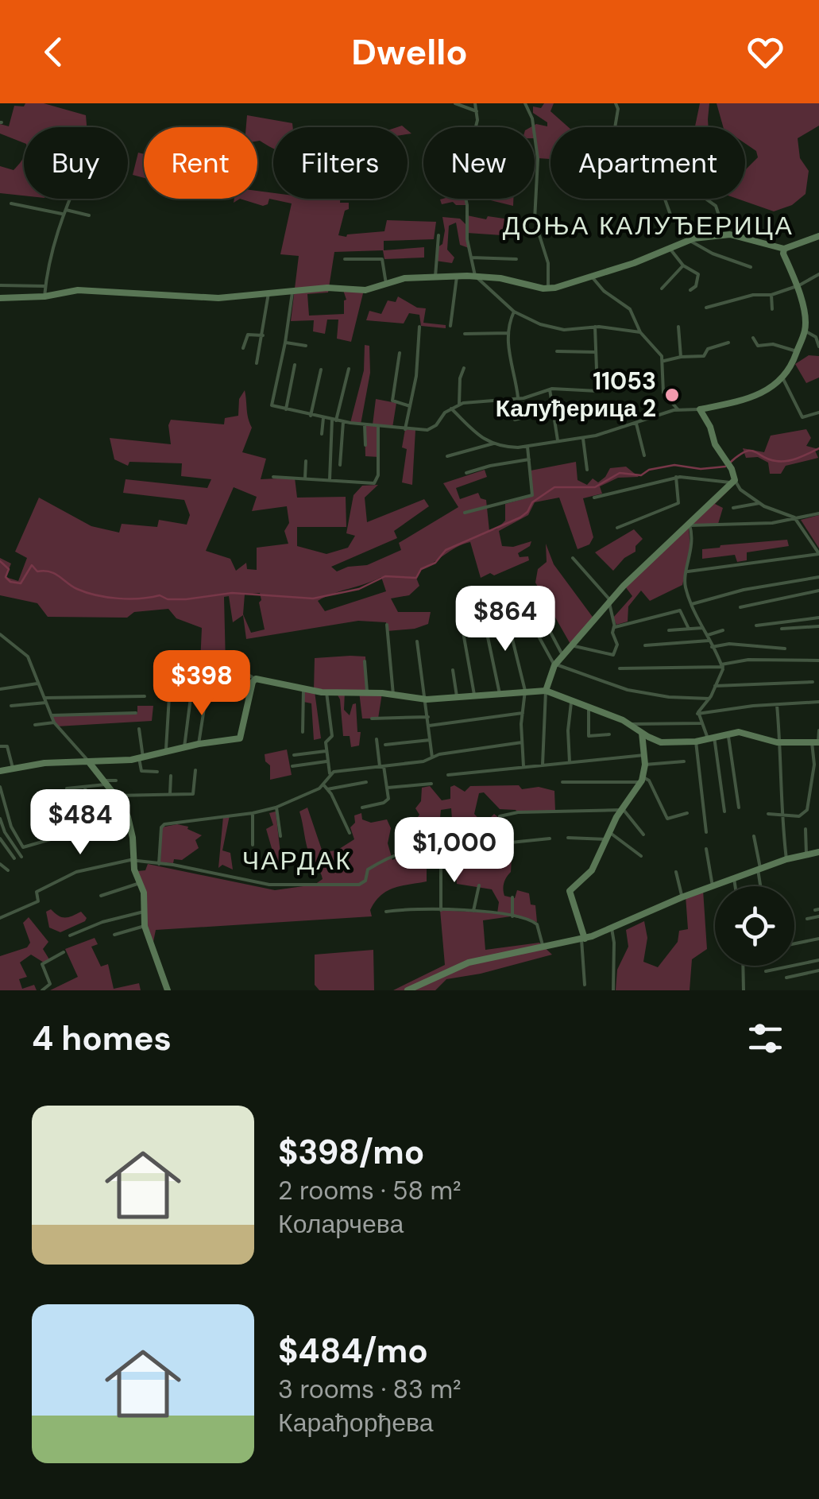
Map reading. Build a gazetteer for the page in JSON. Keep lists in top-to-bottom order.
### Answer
{
  "districts": ["ДОЊА КАЛУЂЕРИЦА", "ЧАРДАК"],
  "places": ["11053 Калуђерица 2"],
  "page": {
    "header": "Dwello",
    "chip": [
      "Buy",
      "Rent",
      "Filters",
      "New",
      "Apartment"
    ],
    "price": [
      "$864",
      "$398",
      "$484",
      "$1,000"
    ],
    "heading": "4 homes",
    "list": [
      {
        "name": "$398/mo",
        "note": "2 rooms · 58 m² · Коларчева"
      },
      {
        "name": "$484/mo",
        "note": "3 rooms · 83 m² · Карађорђева"
      }
    ]
  }
}
